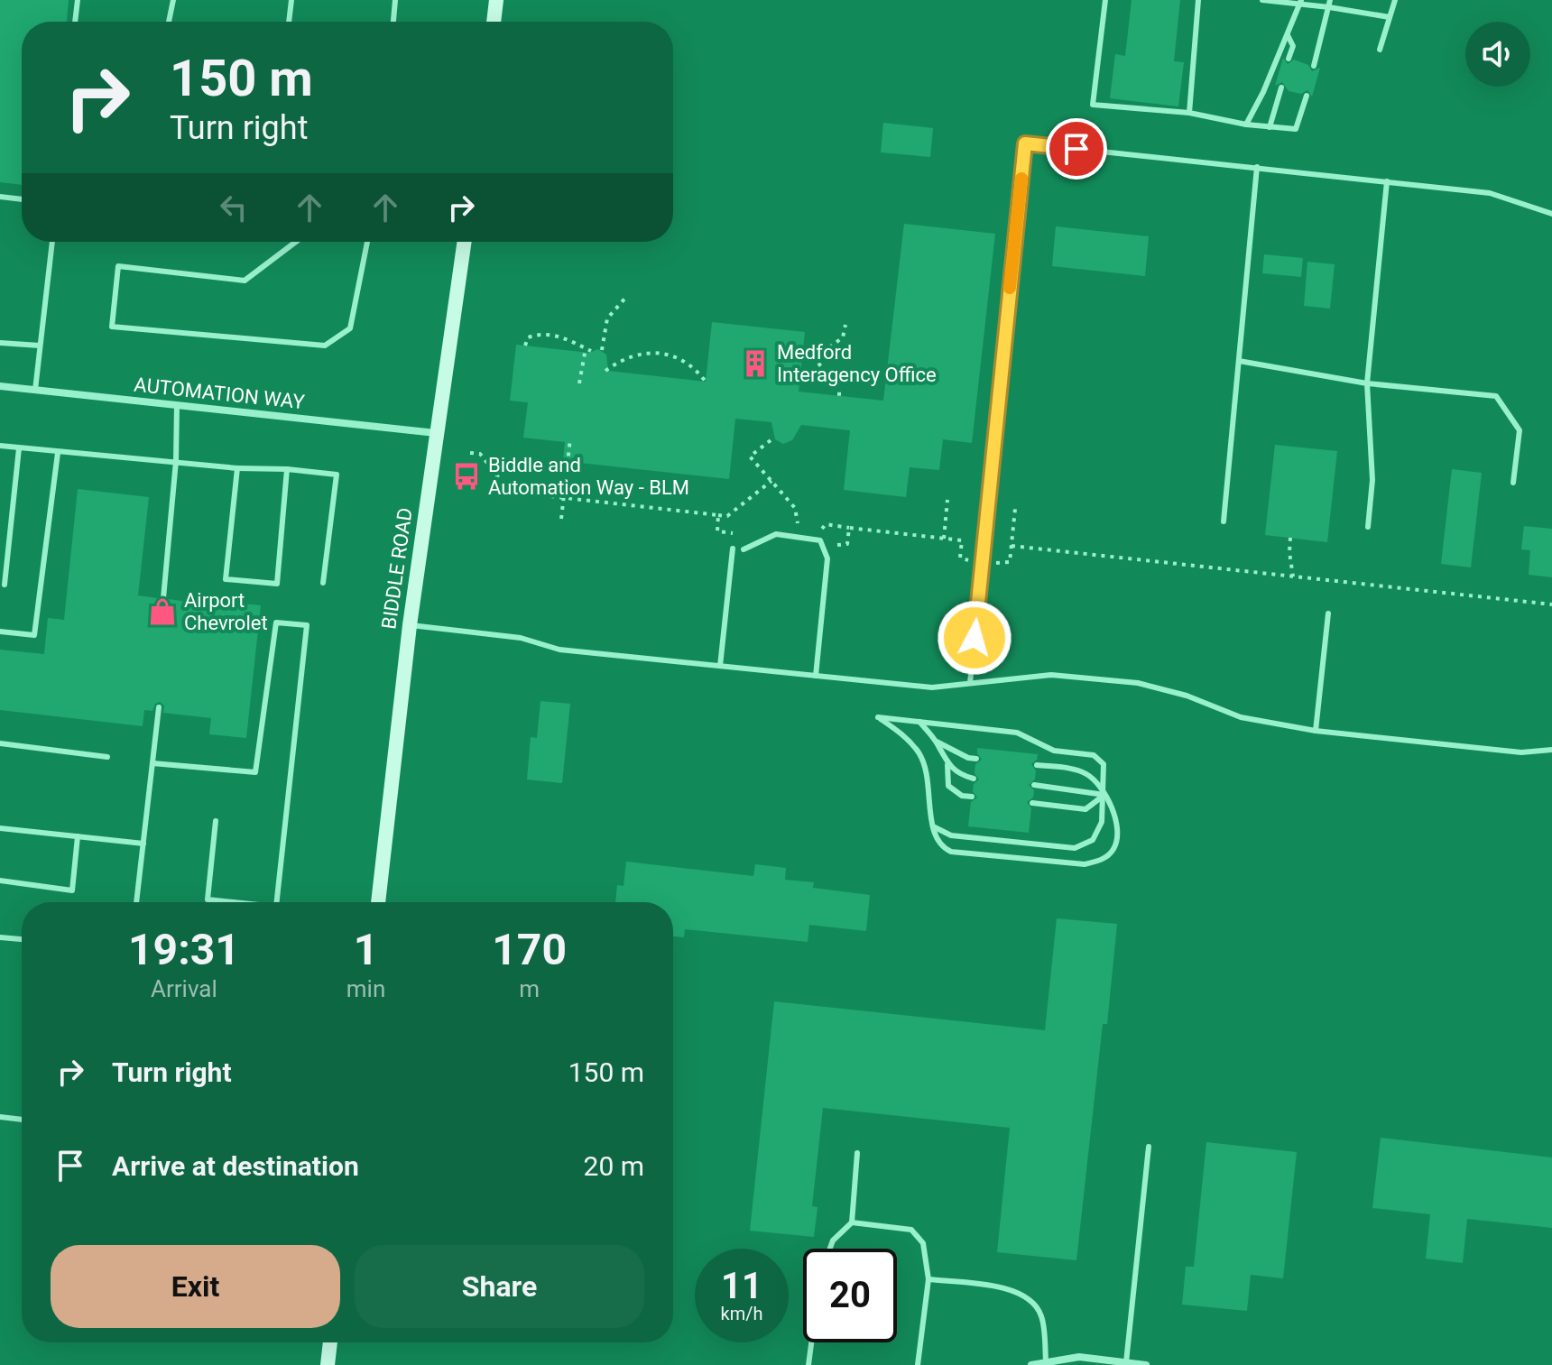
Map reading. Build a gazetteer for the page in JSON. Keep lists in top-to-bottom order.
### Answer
{
  "streets": {
    "main road": ["BIDDLE ROAD"],
    "street": ["AUTOMATION WAY"]
  },
  "crossings": [
    ["AUTOMATION WAY", "BIDDLE ROAD"]
  ],
  "places": {
    "building": ["Medford Interagency Office"],
    "bus stop": ["Biddle and Automation Way - BLM"],
    "shop": ["Airport Chevrolet"]
  },
  "page": {
    "turn": ["150 m", "Turn right"],
    "eta": [
      "19:31",
      "Arrival",
      "1",
      "min",
      "170",
      "m"
    ],
    "list": [
      {
        "name": "Turn right",
        "value": "150 m"
      },
      {
        "name": "Arrive at destination",
        "value": "20 m"
      }
    ],
    "buttons": ["Exit", "Share"],
    "speed": "11 km/h",
    "limit": "20"
  }
}
